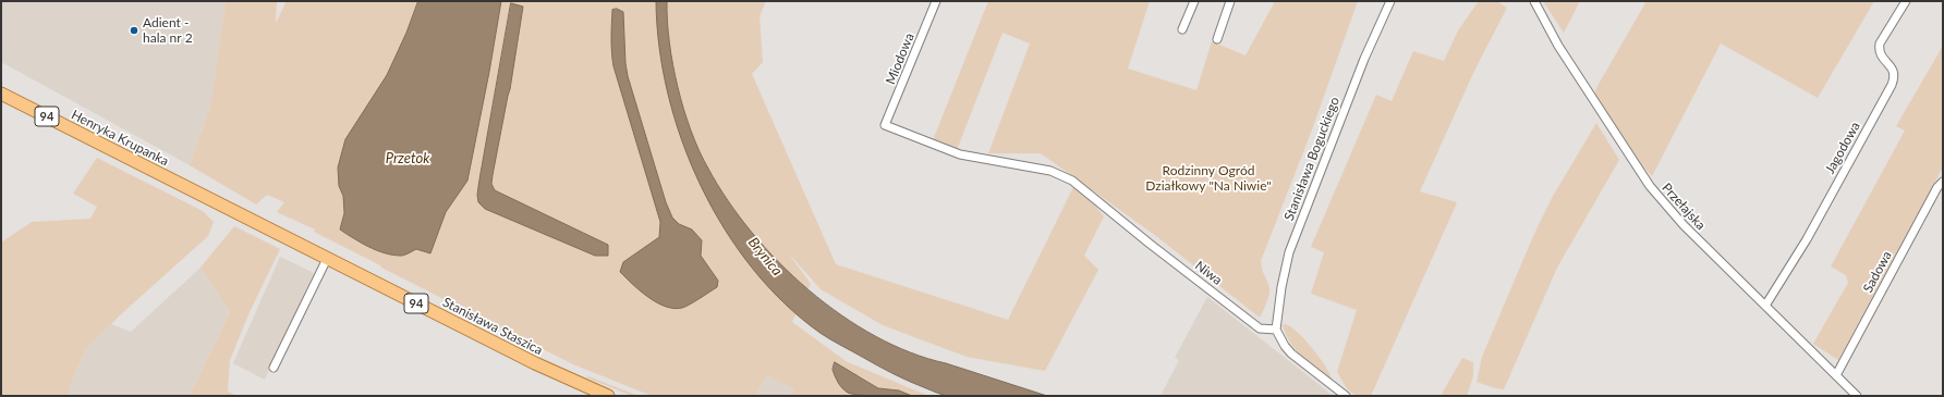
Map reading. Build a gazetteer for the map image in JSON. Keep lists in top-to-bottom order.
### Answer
{
  "streets": {
    "main road": ["94", "Henryka Krupanka", "Stanisława Staszica"],
    "street": [
      "Miodowa",
      "Jagodowa",
      "Stanisława Boguckiego",
      "Przełajska",
      "Sadowa",
      "Niwa"
    ]
  },
  "crossings": [
    ["Miodowa", "Niwa"],
    ["Henryka Krupanka", "Stanisława Staszica"],
    ["Jagodowa", "Przełajska"],
    ["Stanisława Boguckiego", "Niwa"],
    ["Przełajska", "Sadowa"]
  ],
  "water": ["Przetok", "Brynica"],
  "parks": ["Rodzinny Ogród Działkowy \"Na Niwie\""],
  "places": ["Adient - hala nr 2"]
}
